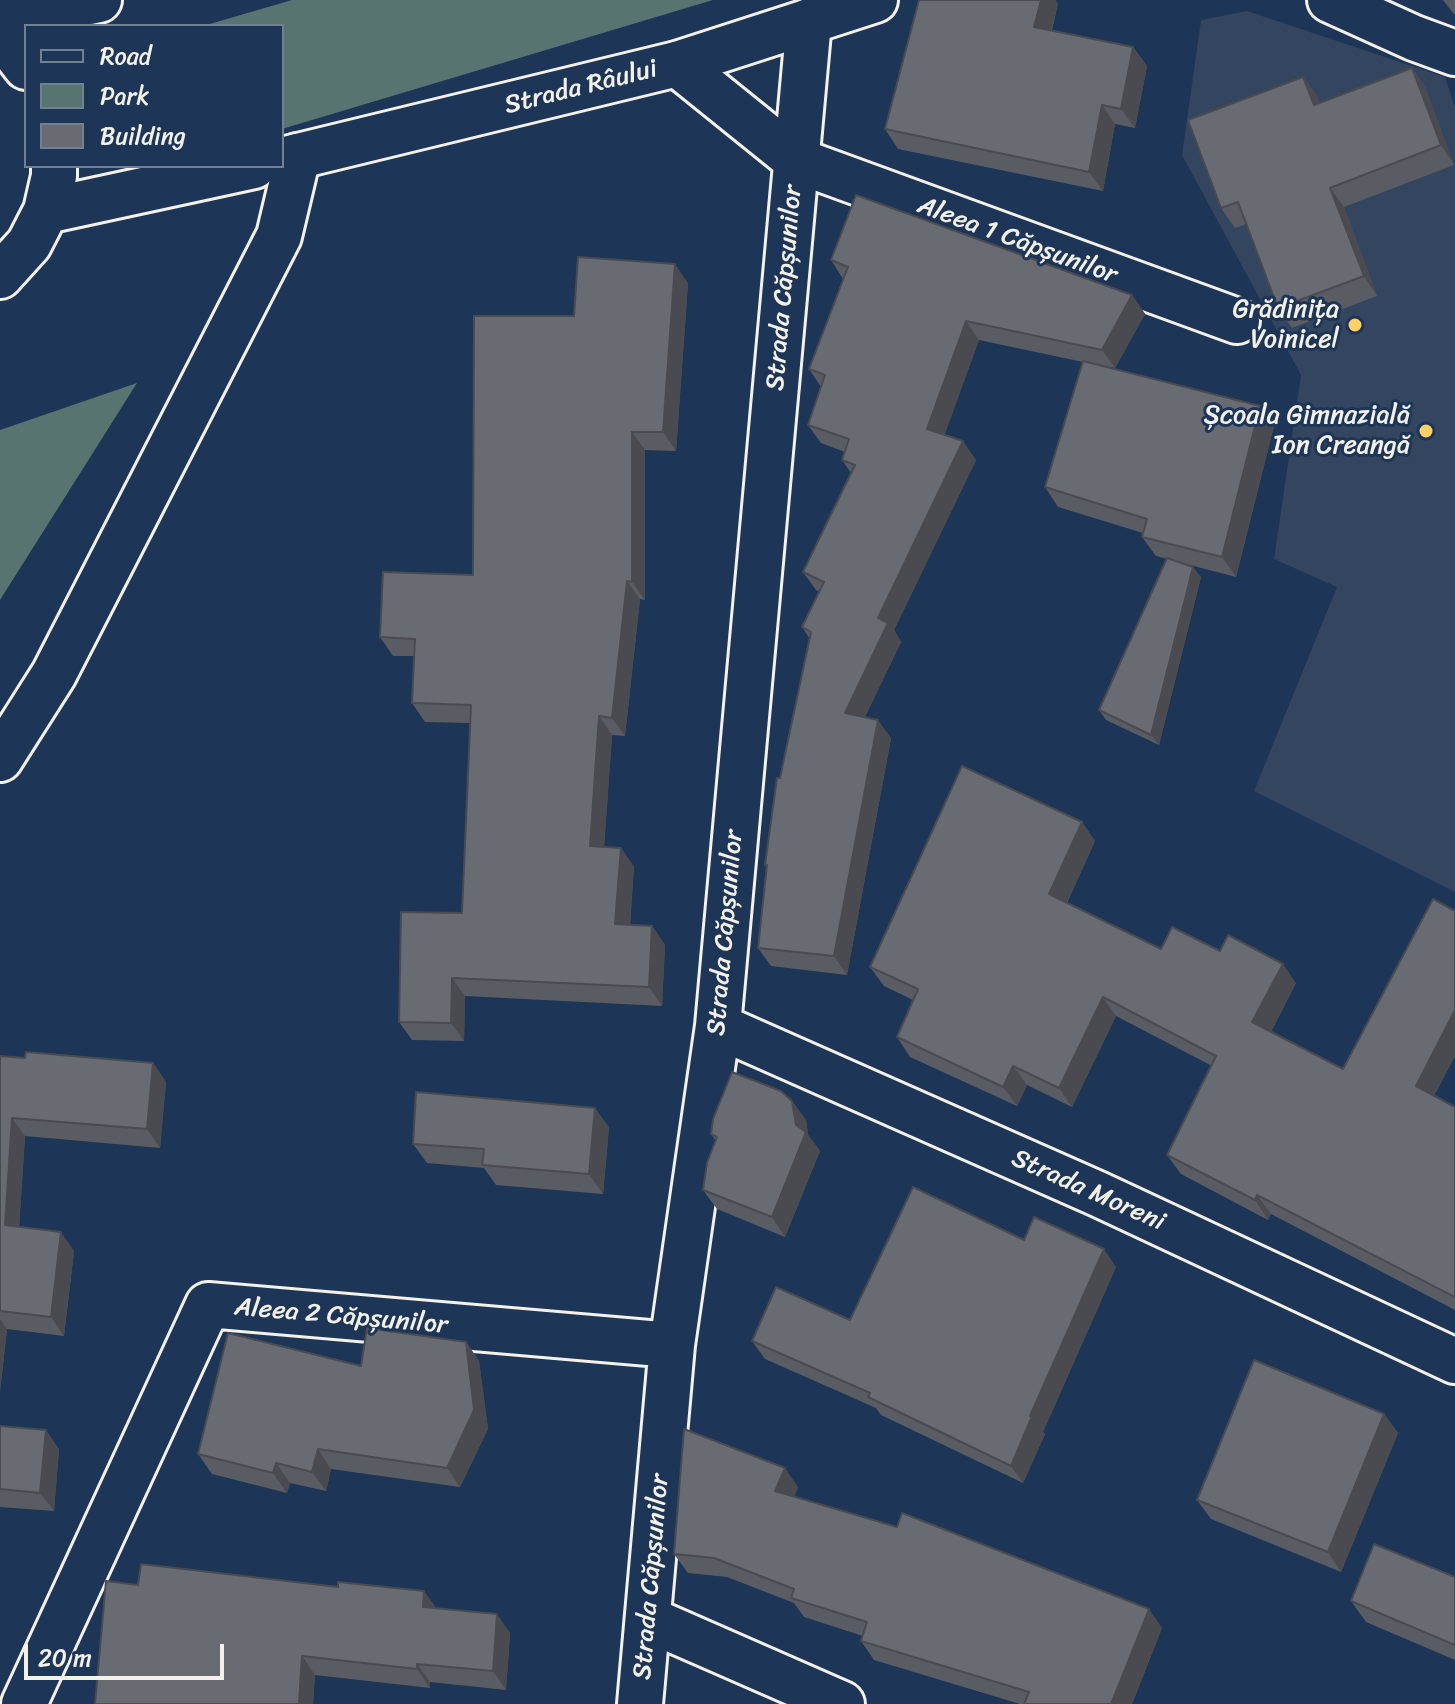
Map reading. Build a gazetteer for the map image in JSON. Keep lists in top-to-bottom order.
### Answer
{
  "streets": {
    "street": [
      "Strada Râului",
      "Aleea 1 Căpșunilor",
      "Strada Căpșunilor",
      "Strada Moreni",
      "Aleea 2 Căpșunilor"
    ]
  },
  "crossings": [
    ["Strada Râului", "Strada Căpșunilor"],
    ["Aleea 1 Căpșunilor", "Strada Căpșunilor"],
    ["Strada Căpșunilor", "Strada Moreni"],
    ["Strada Căpșunilor", "Aleea 2 Căpșunilor"]
  ],
  "places": ["Grădinița Voinicel", "Școala Gimnazială Ion Creangă"],
  "legend": ["Road", "Park", "Building"],
  "scale_bar": "20 m"
}
